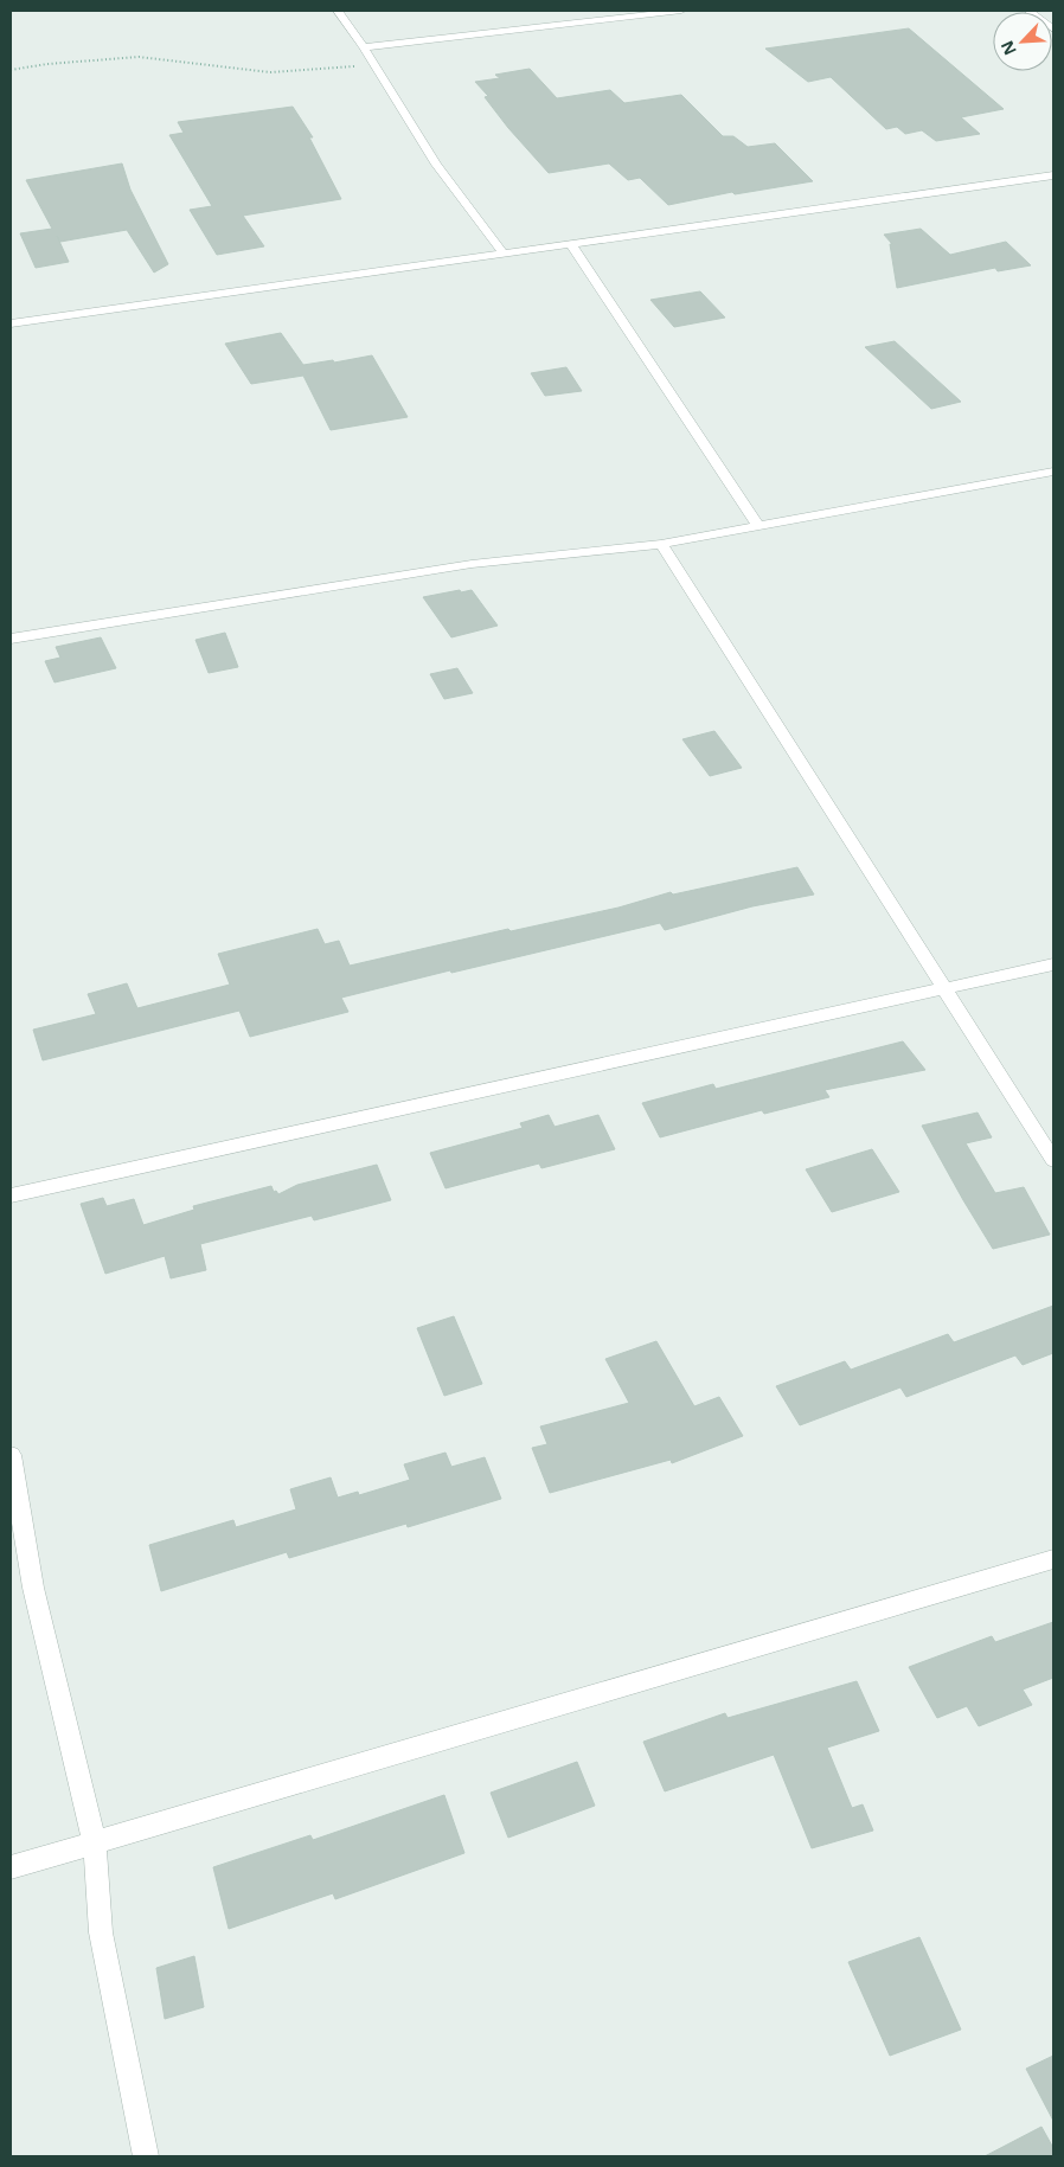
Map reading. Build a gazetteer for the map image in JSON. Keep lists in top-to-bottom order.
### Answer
{
  "north": "bottom left"
}
